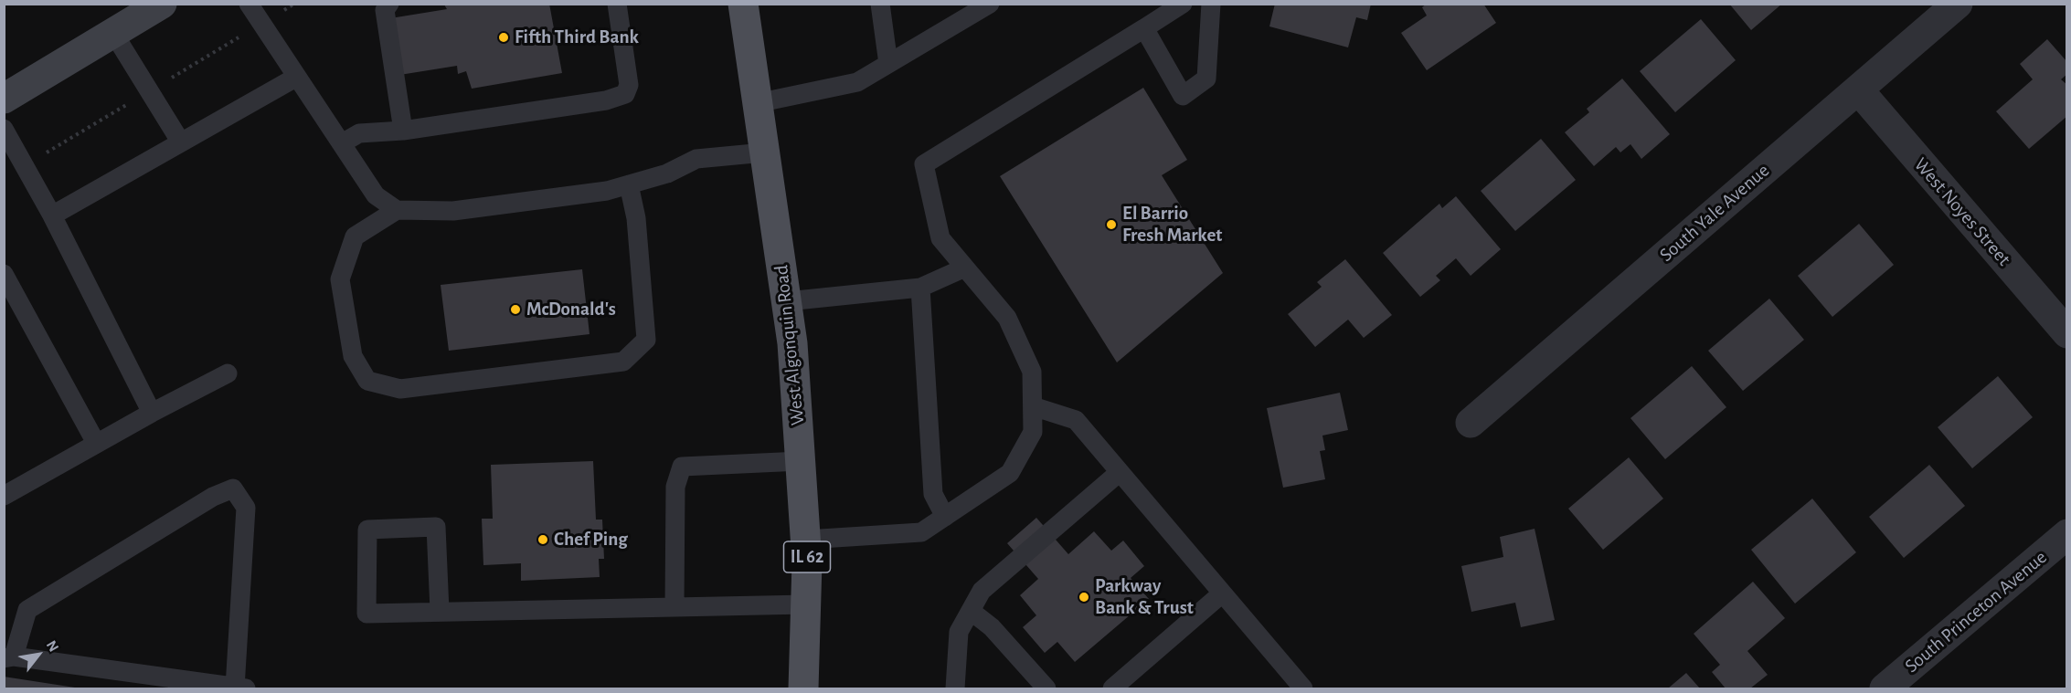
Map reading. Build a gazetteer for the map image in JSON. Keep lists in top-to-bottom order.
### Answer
{
  "streets": {
    "main road": ["West Algonquin Road", "IL 62"],
    "street": ["West Noyes Street", "South Yale Avenue", "South Princeton Avenue"]
  },
  "crossings": [
    ["West Noyes Street", "South Yale Avenue"]
  ],
  "places": [
    "Fifth Third Bank",
    "El Barrio Fresh Market",
    "McDonald's",
    "Chef Ping",
    "Parkway Bank & Trust"
  ],
  "north": "top right"
}
